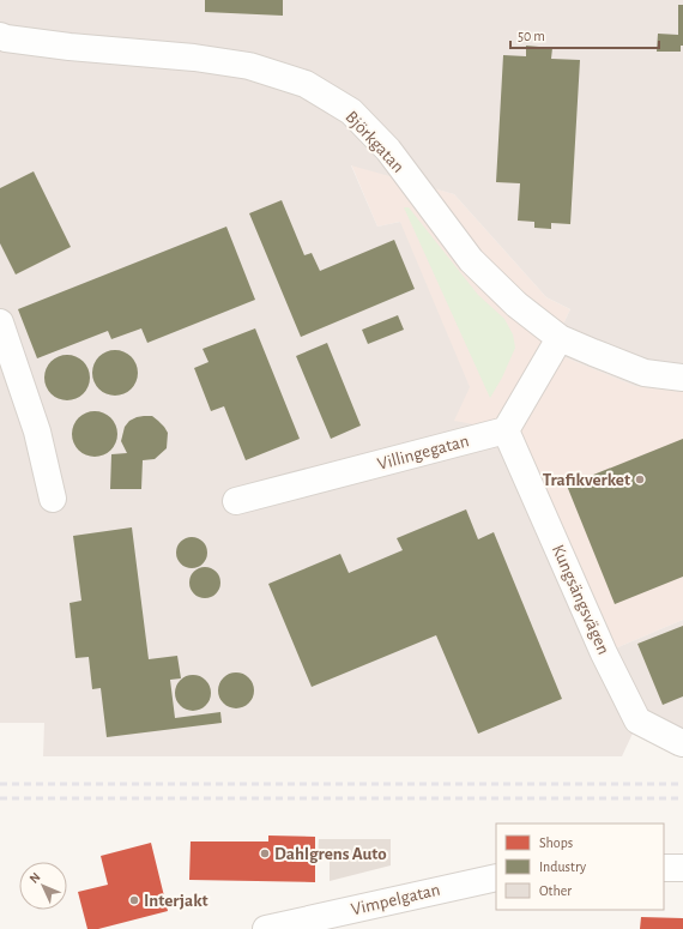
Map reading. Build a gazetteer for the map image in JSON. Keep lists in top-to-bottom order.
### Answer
{
  "streets": {
    "street": [
      "Björkgatan",
      "Villingegatan",
      "Kungsängsvägen",
      "Vimpelgatan"
    ]
  },
  "crossings": [
    ["Villingegatan", "Kungsängsvägen"]
  ],
  "places": ["Trafikverket", "Dahlgrens Auto", "Interjakt"],
  "legend": ["Shops", "Industry", "Other"],
  "scale_bar": "50 m",
  "north": "top left"
}
